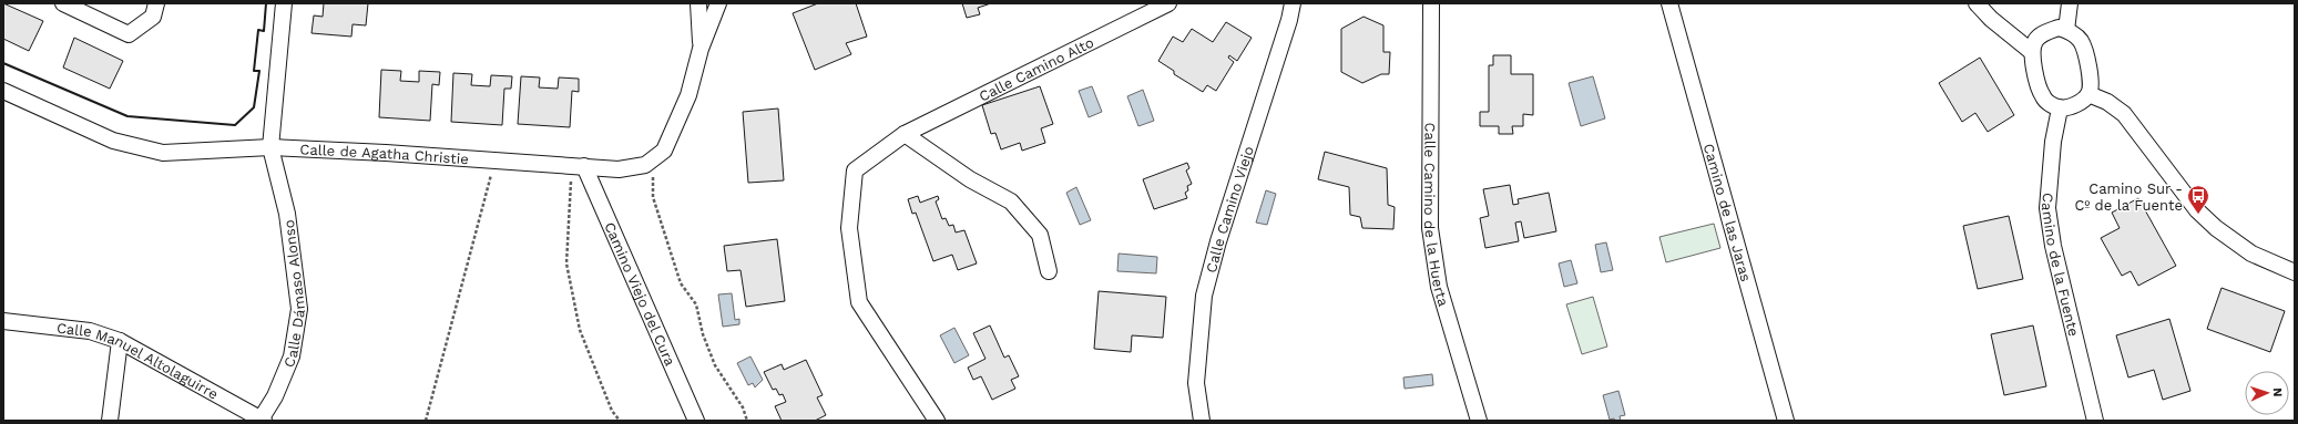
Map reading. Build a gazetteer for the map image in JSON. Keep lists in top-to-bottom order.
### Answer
{
  "streets": {
    "street": [
      "Calle Camino Alto",
      "Calle de Agatha Christie",
      "Calle Camino Viejo",
      "Camino de las Jaras",
      "Calle Camino de la Huerta",
      "Camino de la Fuente",
      "Calle Dámaso Alonso",
      "Camino Viejo del Cura",
      "Calle Manuel Altolaguirre"
    ]
  },
  "crossings": [
    ["Calle de Agatha Christie", "Calle Dámaso Alonso"],
    ["Calle de Agatha Christie", "Camino Viejo del Cura"],
    ["Calle Dámaso Alonso", "Calle Manuel Altolaguirre"]
  ],
  "places": {
    "bus stop": ["Camino Sur - Cº de la Fuente"]
  },
  "north": "right"
}
